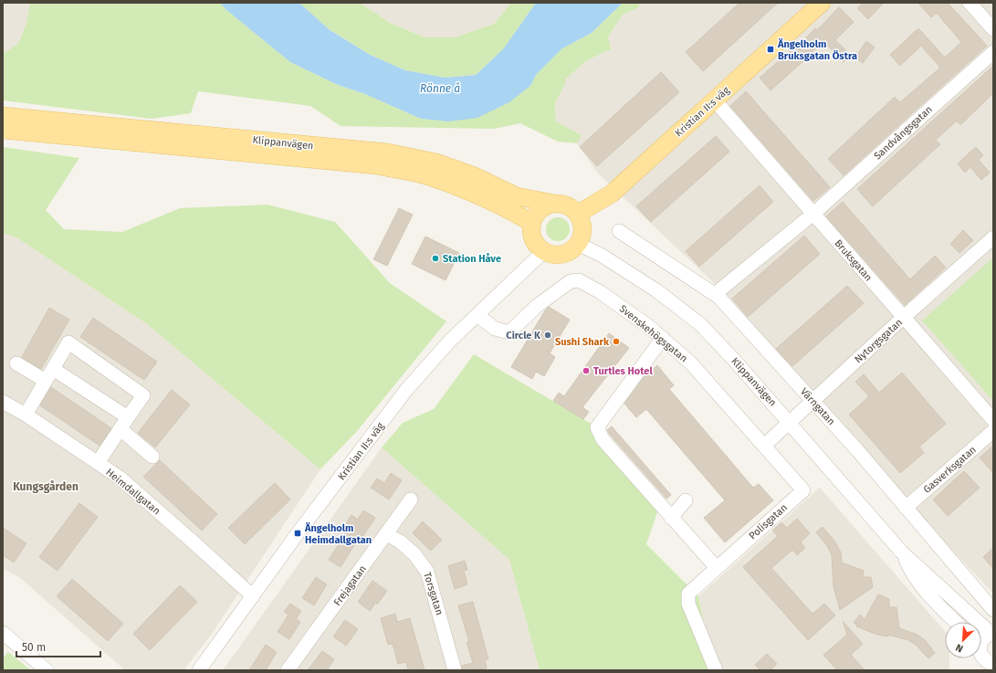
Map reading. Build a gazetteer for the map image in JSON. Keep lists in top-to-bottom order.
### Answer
{
  "streets": {
    "main road": ["Kristian II:s väg", "Klippanvägen"],
    "street": [
      "Sandvångsgatan",
      "Bruksgatan",
      "Svenskehögsgatan",
      "Nytorgsgatan",
      "Värngatan",
      "Gasverksgatan",
      "Heimdallgatan",
      "Polisgatan",
      "Frejagatan",
      "Torsgatan"
    ]
  },
  "crossings": [
    ["Kristian II:s väg", "Klippanvägen"],
    ["Kristian II:s väg", "Bruksgatan"],
    ["Kristian II:s väg", "Svenskehögsgatan"],
    ["Kristian II:s väg", "Heimdallgatan"],
    ["Sandvångsgatan", "Bruksgatan"],
    ["Sandvångsgatan", "Värngatan"],
    ["Klippanvägen", "Nytorgsgatan"],
    ["Bruksgatan", "Nytorgsgatan"],
    ["Svenskehögsgatan", "Nytorgsgatan"],
    ["Svenskehögsgatan", "Polisgatan"],
    ["Nytorgsgatan", "Värngatan"],
    ["Nytorgsgatan", "Polisgatan"],
    ["Värngatan", "Gasverksgatan"],
    ["Frejagatan", "Torsgatan"]
  ],
  "districts": ["Kungsgården"],
  "water": ["Rönne å"],
  "places": {
    "transit": ["Ängelholm Bruksgatan Östra", "Ängelholm Heimdallgatan"],
    "other": [
      "Station Håve",
      "Circle K",
      "Sushi Shark",
      "Turtles Hotel"
    ]
  },
  "scale_bar": "50 m",
  "north": "bottom left"
}
